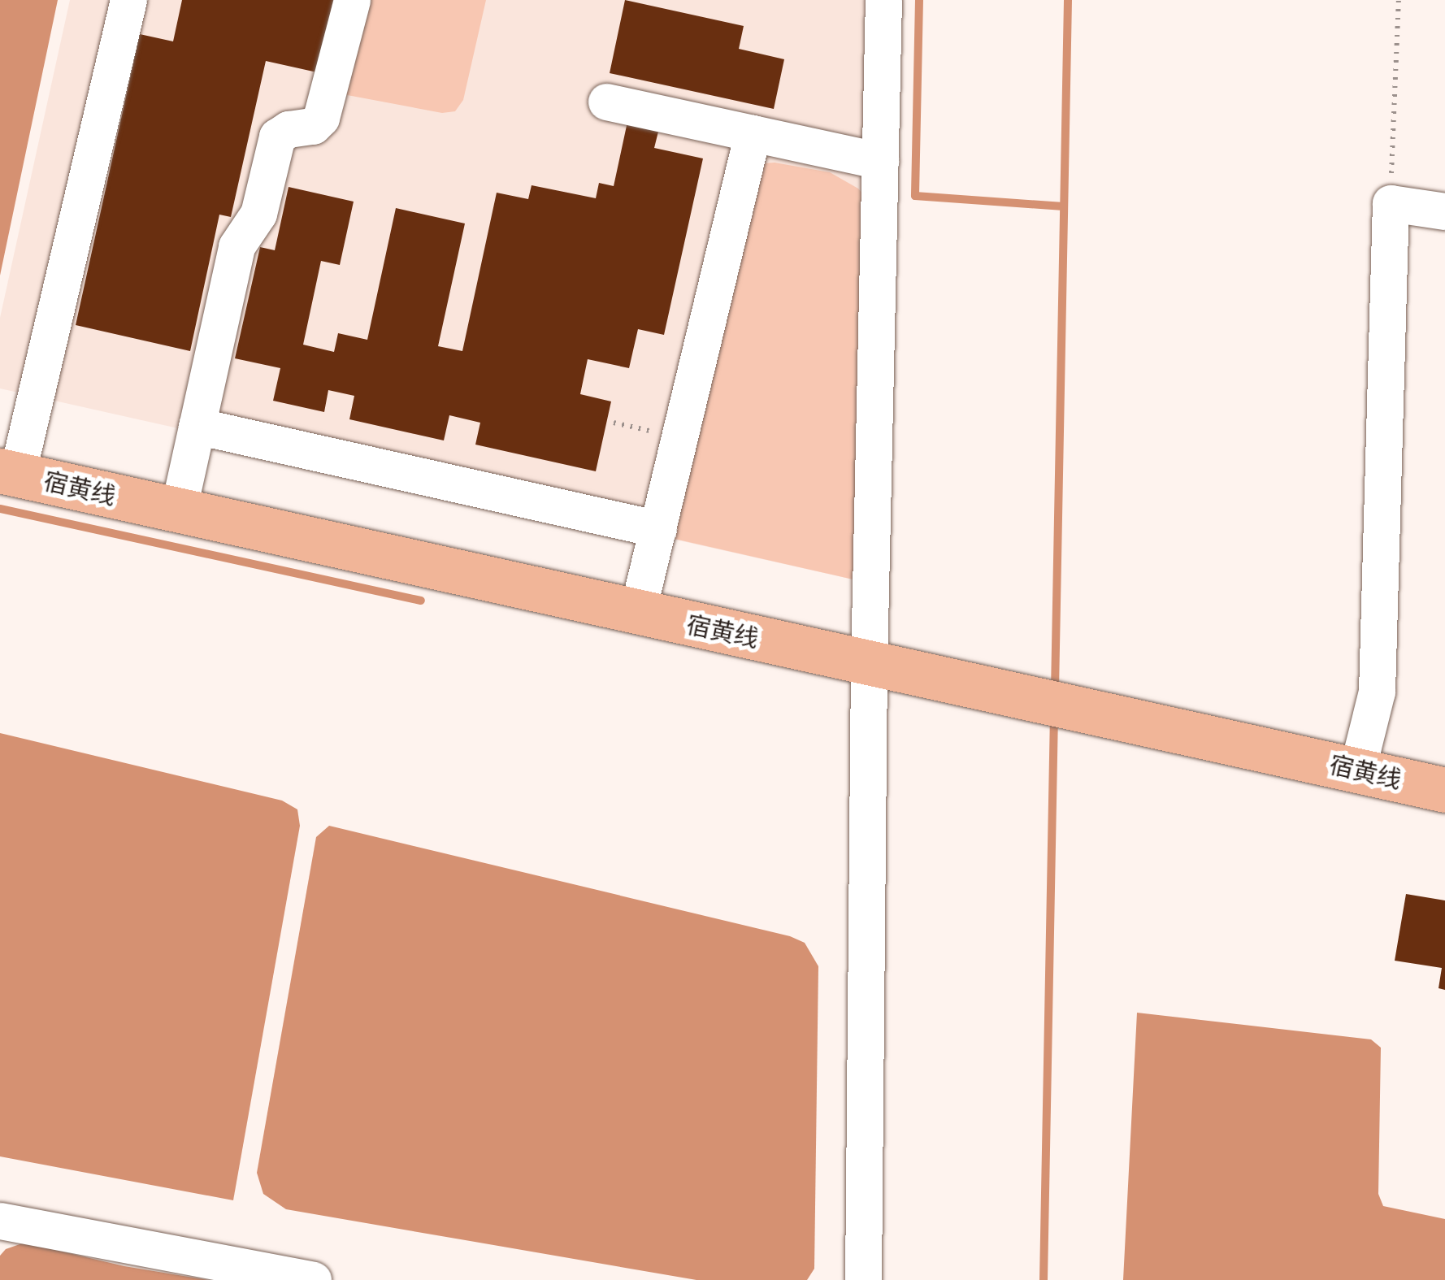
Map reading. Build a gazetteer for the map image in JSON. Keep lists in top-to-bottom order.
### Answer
{
  "streets": {
    "main road": ["宿黄线"]
  }
}
